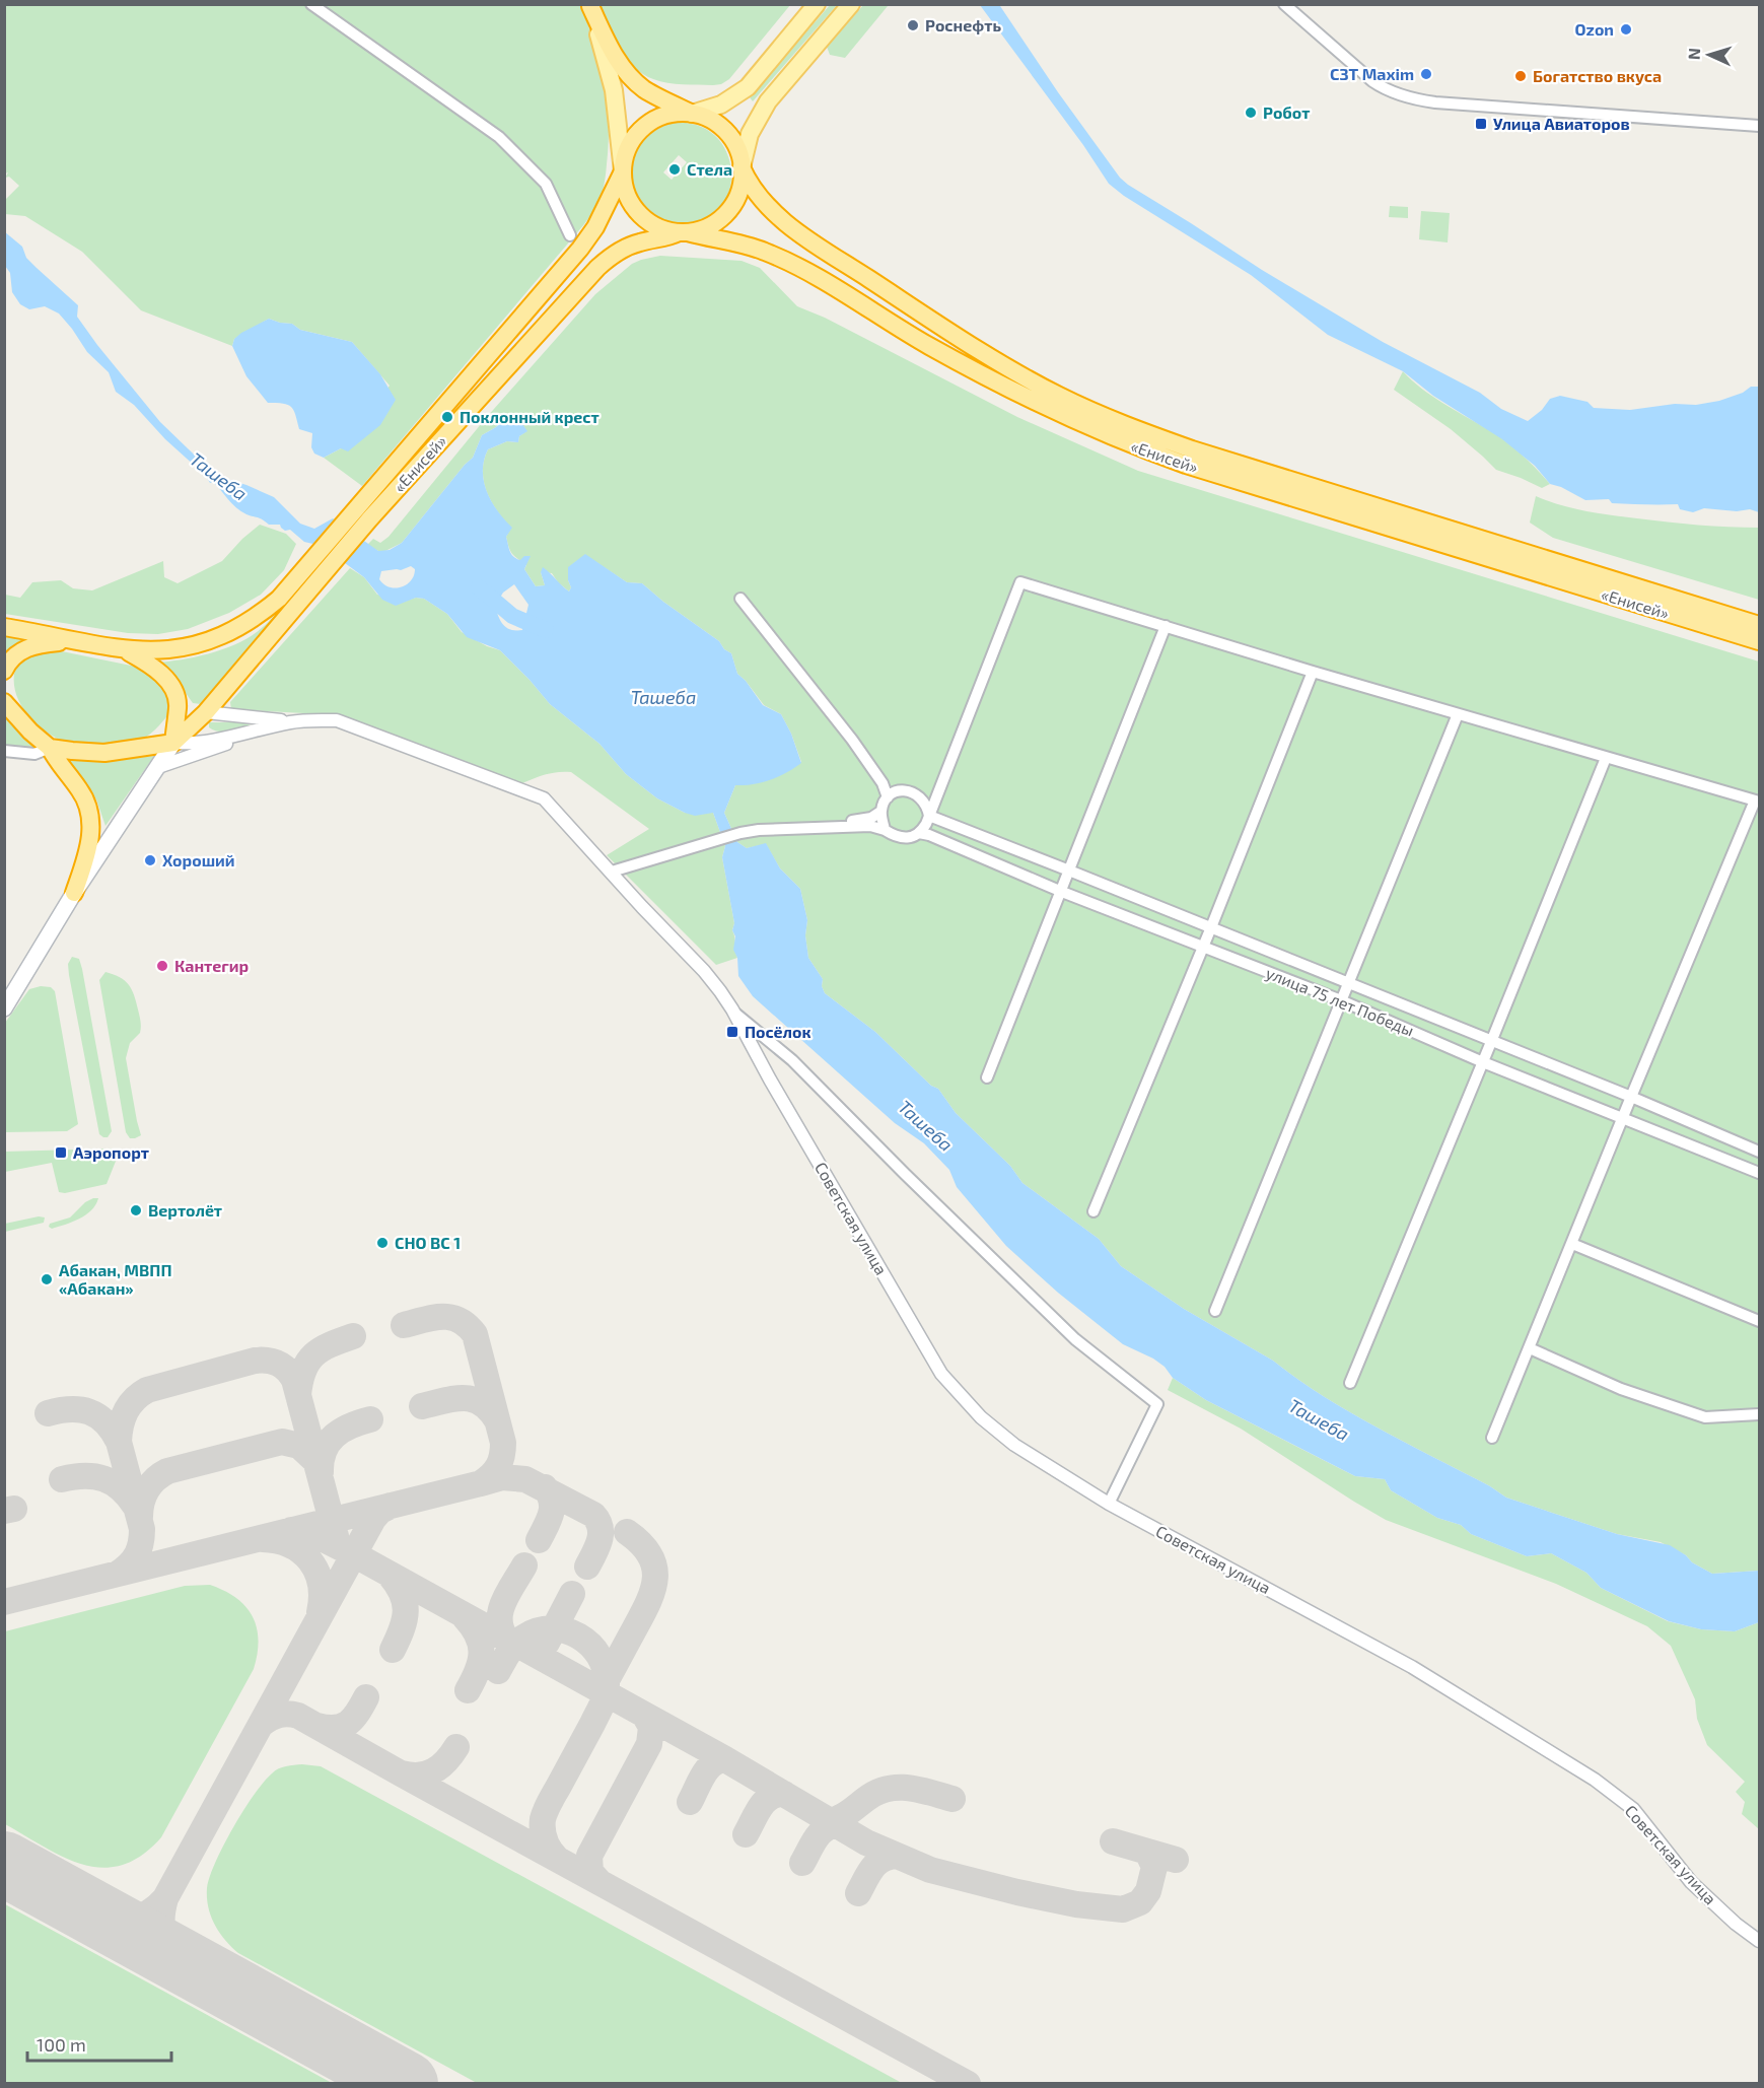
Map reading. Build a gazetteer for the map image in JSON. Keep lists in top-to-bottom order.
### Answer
{
  "streets": {
    "highway": ["«Енисей»"],
    "street": ["улица 75 лет Победы", "Советская улица"]
  },
  "water": ["Ташеба"],
  "places": {
    "other": [
      "Роснефть",
      "Ozon",
      "СЗТ Maxim",
      "Богатство вкуса",
      "Робот",
      "Стела",
      "Поклонный крест",
      "Хороший",
      "Кантегир",
      "Вертолёт",
      "СНО ВС 1",
      "Абакан, МВПП «Абакан»"
    ],
    "transit": ["Улица Авиаторов", "Посёлок", "Аэропорт"]
  },
  "scale_bar": "100 m",
  "north": "left"
}
